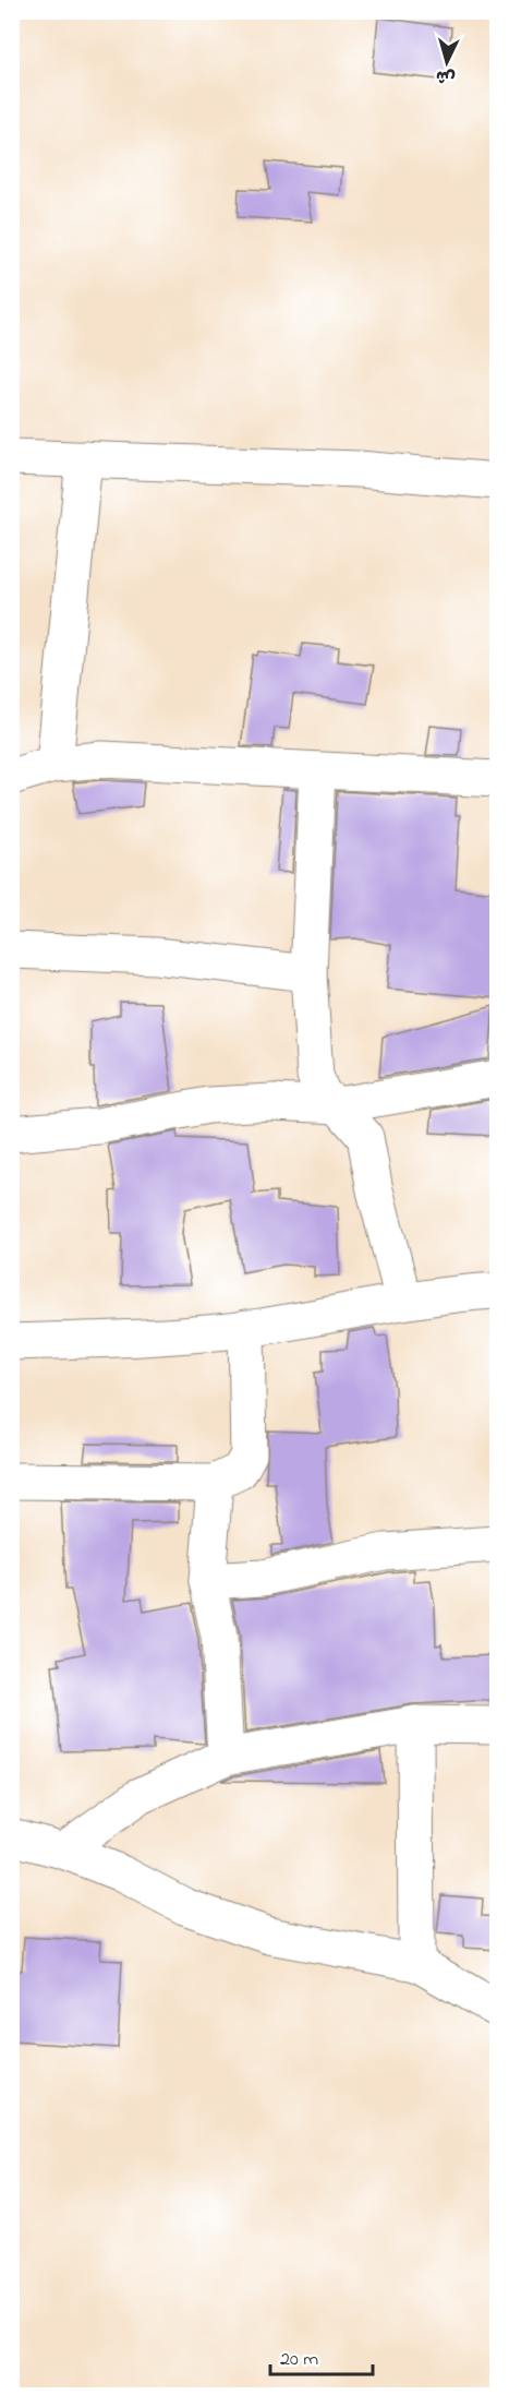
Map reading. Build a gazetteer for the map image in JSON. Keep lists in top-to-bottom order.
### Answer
{
  "scale_bar": "20 m",
  "north": "bottom"
}
